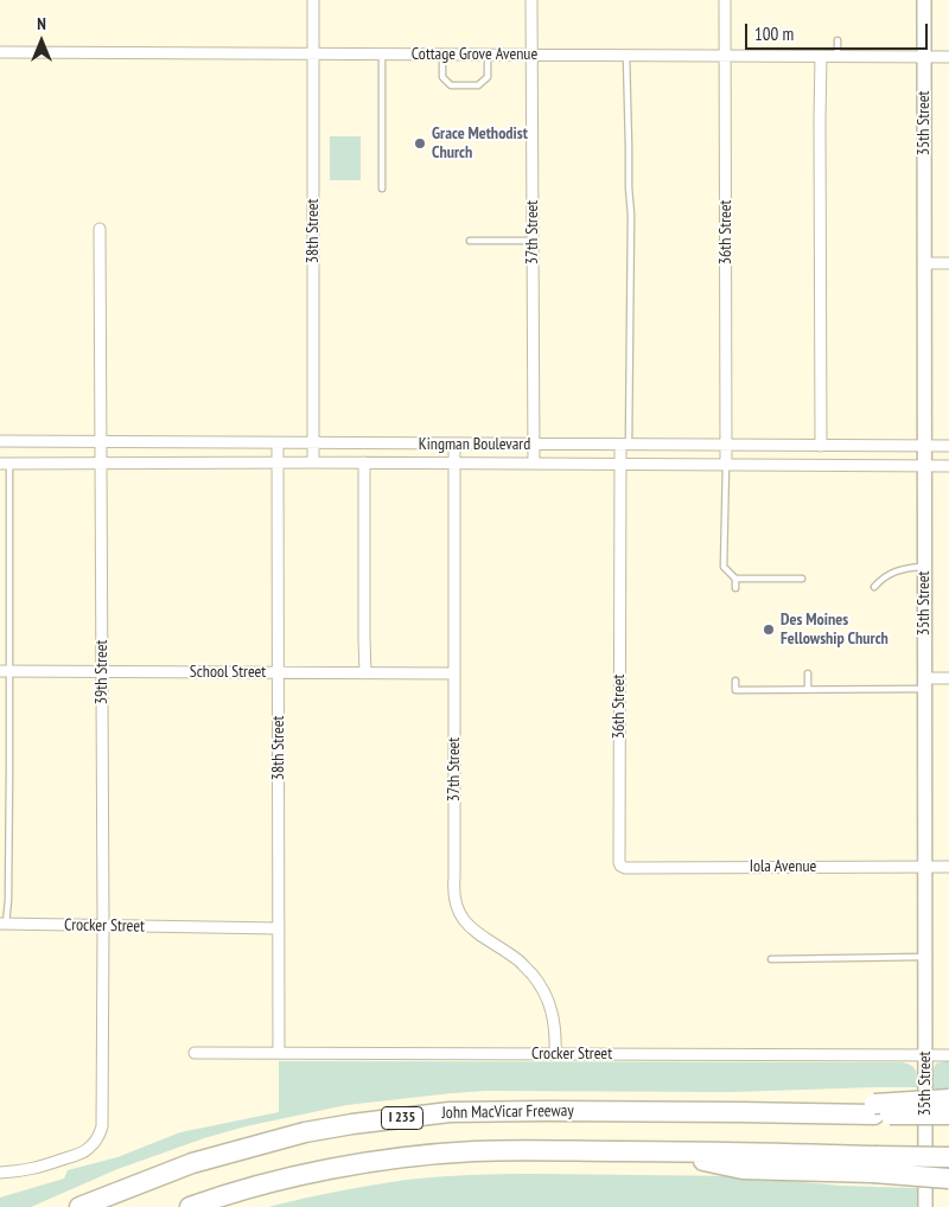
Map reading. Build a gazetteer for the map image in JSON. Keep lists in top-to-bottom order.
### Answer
{
  "streets": {
    "highway": ["John MacVicar Freeway", "I 235"],
    "street": [
      "Cottage Grove Avenue",
      "35th Street",
      "38th Street",
      "37th Street",
      "36th Street",
      "Kingman Boulevard",
      "39th Street",
      "School Street",
      "Iola Avenue",
      "Crocker Street"
    ]
  },
  "crossings": [
    ["Cottage Grove Avenue", "35th Street"],
    ["Cottage Grove Avenue", "38th Street"],
    ["Cottage Grove Avenue", "37th Street"],
    ["Cottage Grove Avenue", "36th Street"],
    ["35th Street", "Kingman Boulevard"],
    ["35th Street", "Iola Avenue"],
    ["35th Street", "Crocker Street"],
    ["38th Street", "Kingman Boulevard"],
    ["38th Street", "School Street"],
    ["38th Street", "Crocker Street"],
    ["37th Street", "Kingman Boulevard"],
    ["37th Street", "School Street"],
    ["37th Street", "Crocker Street"],
    ["36th Street", "Kingman Boulevard"],
    ["36th Street", "Iola Avenue"],
    ["Kingman Boulevard", "39th Street"],
    ["39th Street", "School Street"],
    ["39th Street", "Crocker Street"]
  ],
  "places": ["Grace Methodist Church", "Des Moines Fellowship Church"],
  "scale_bar": "100 m",
  "north": "top"
}
